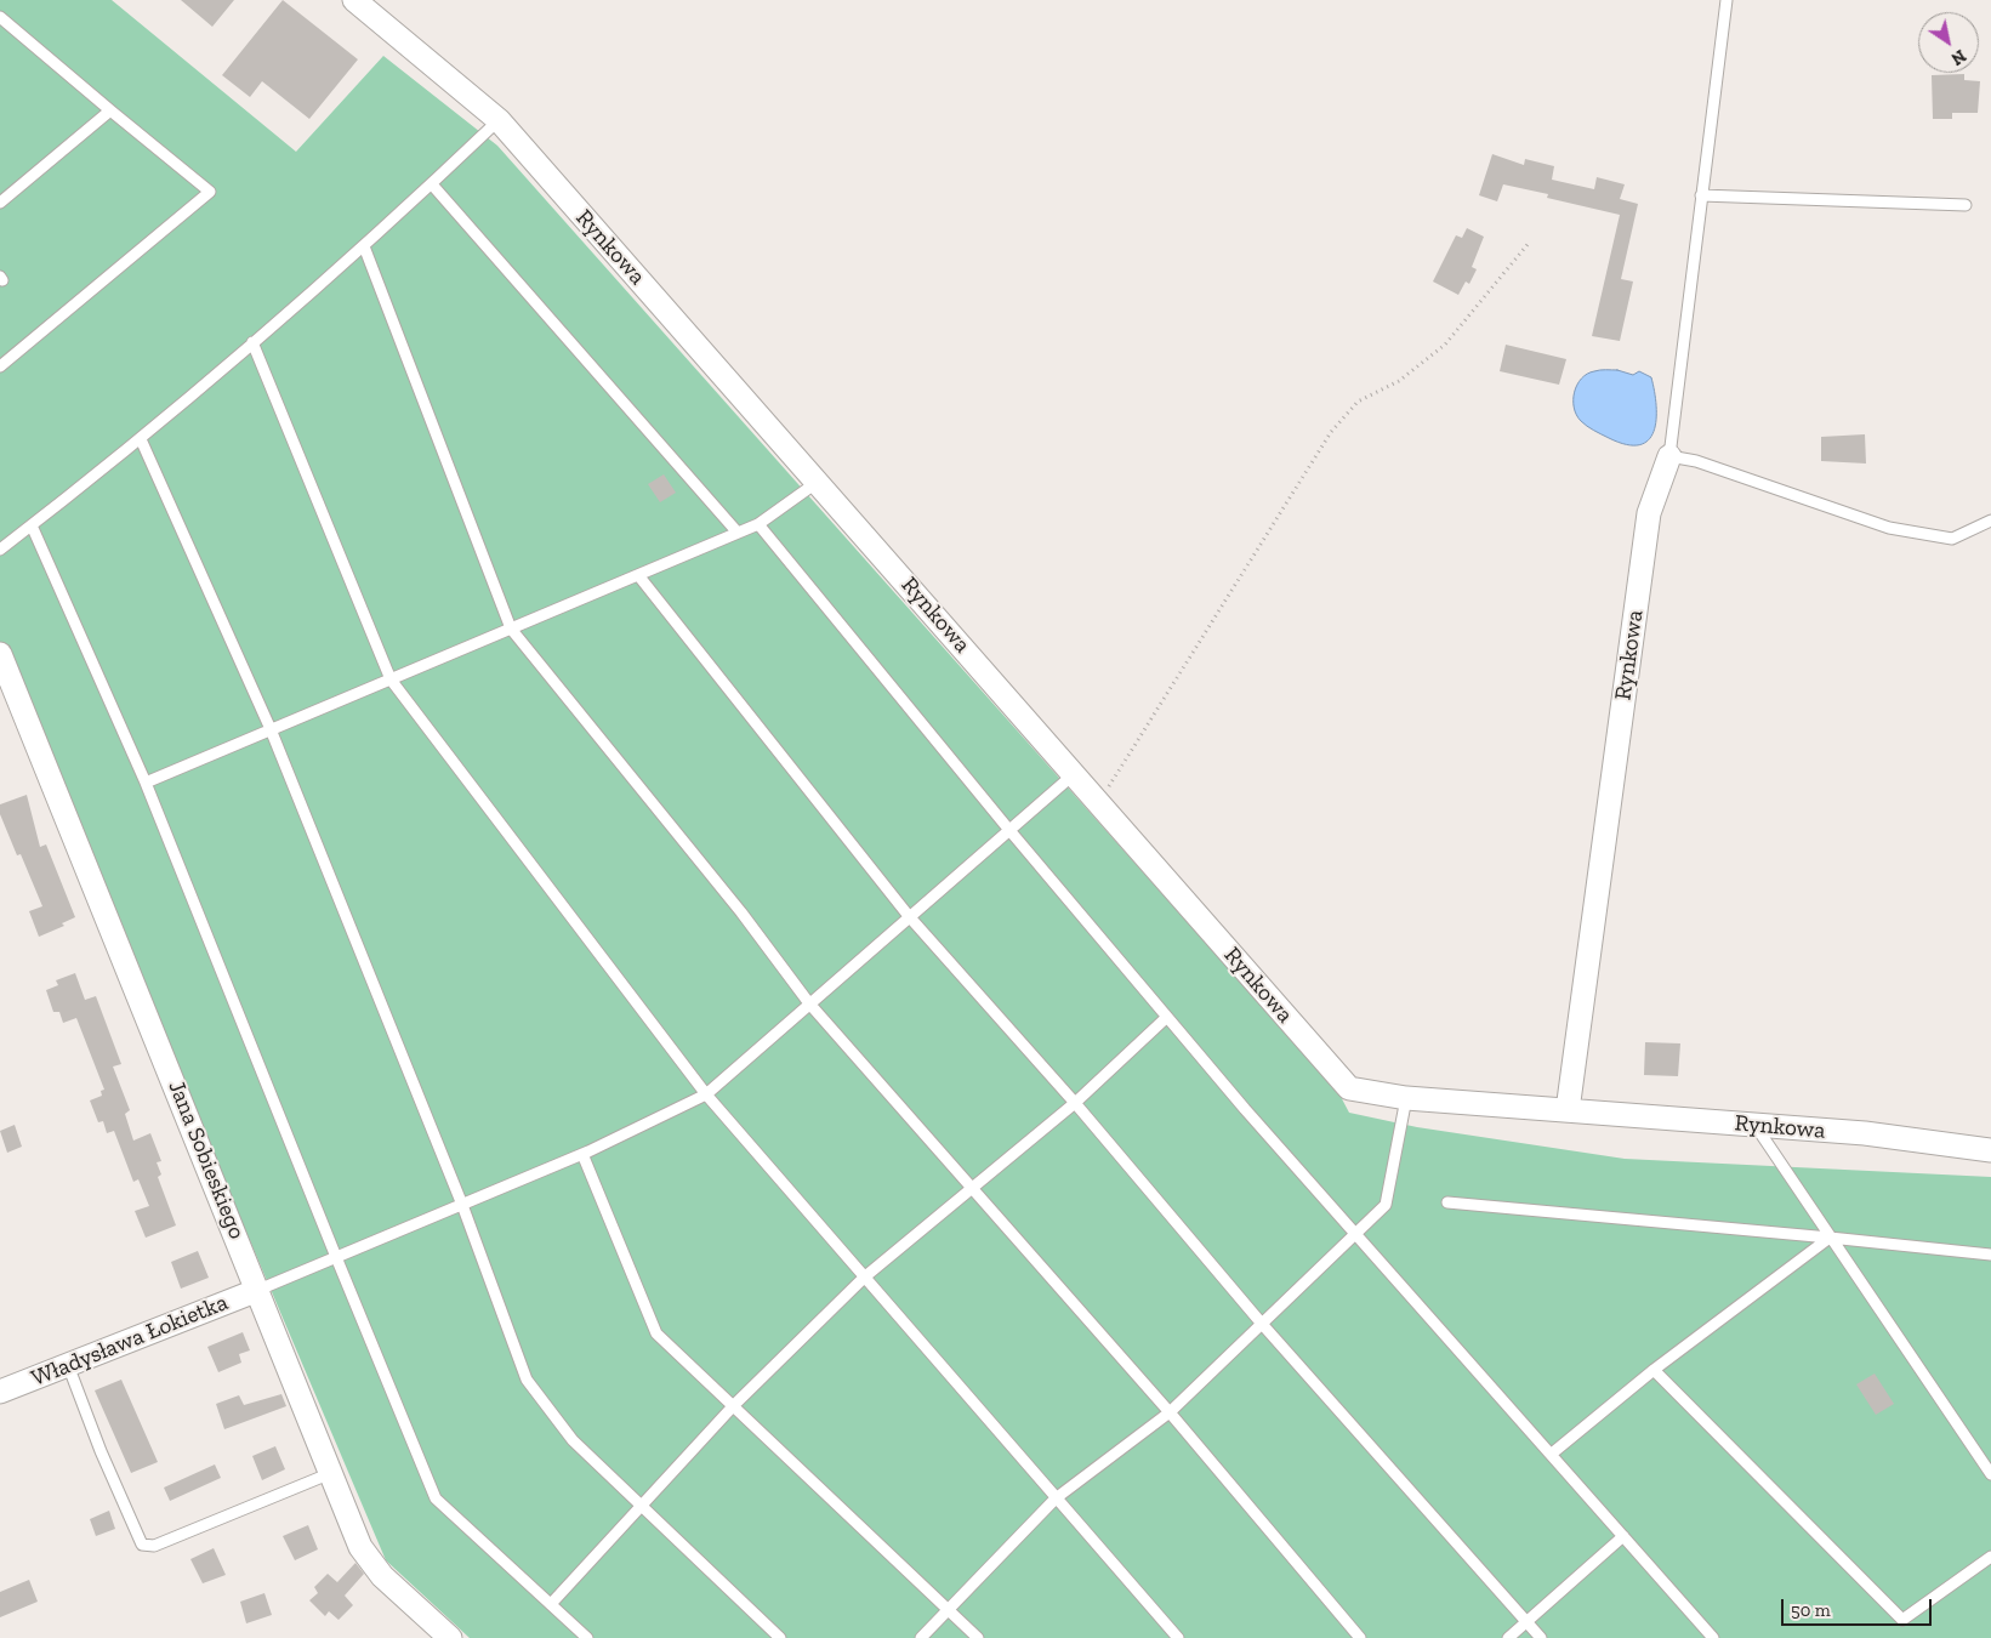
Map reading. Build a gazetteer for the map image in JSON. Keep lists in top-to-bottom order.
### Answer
{
  "streets": {
    "street": ["Rynkowa", "Jana Sobieskiego", "Władysława Łokietka"]
  },
  "crossings": [
    ["Jana Sobieskiego", "Władysława Łokietka"]
  ],
  "scale_bar": "50 m",
  "north": "bottom right"
}
